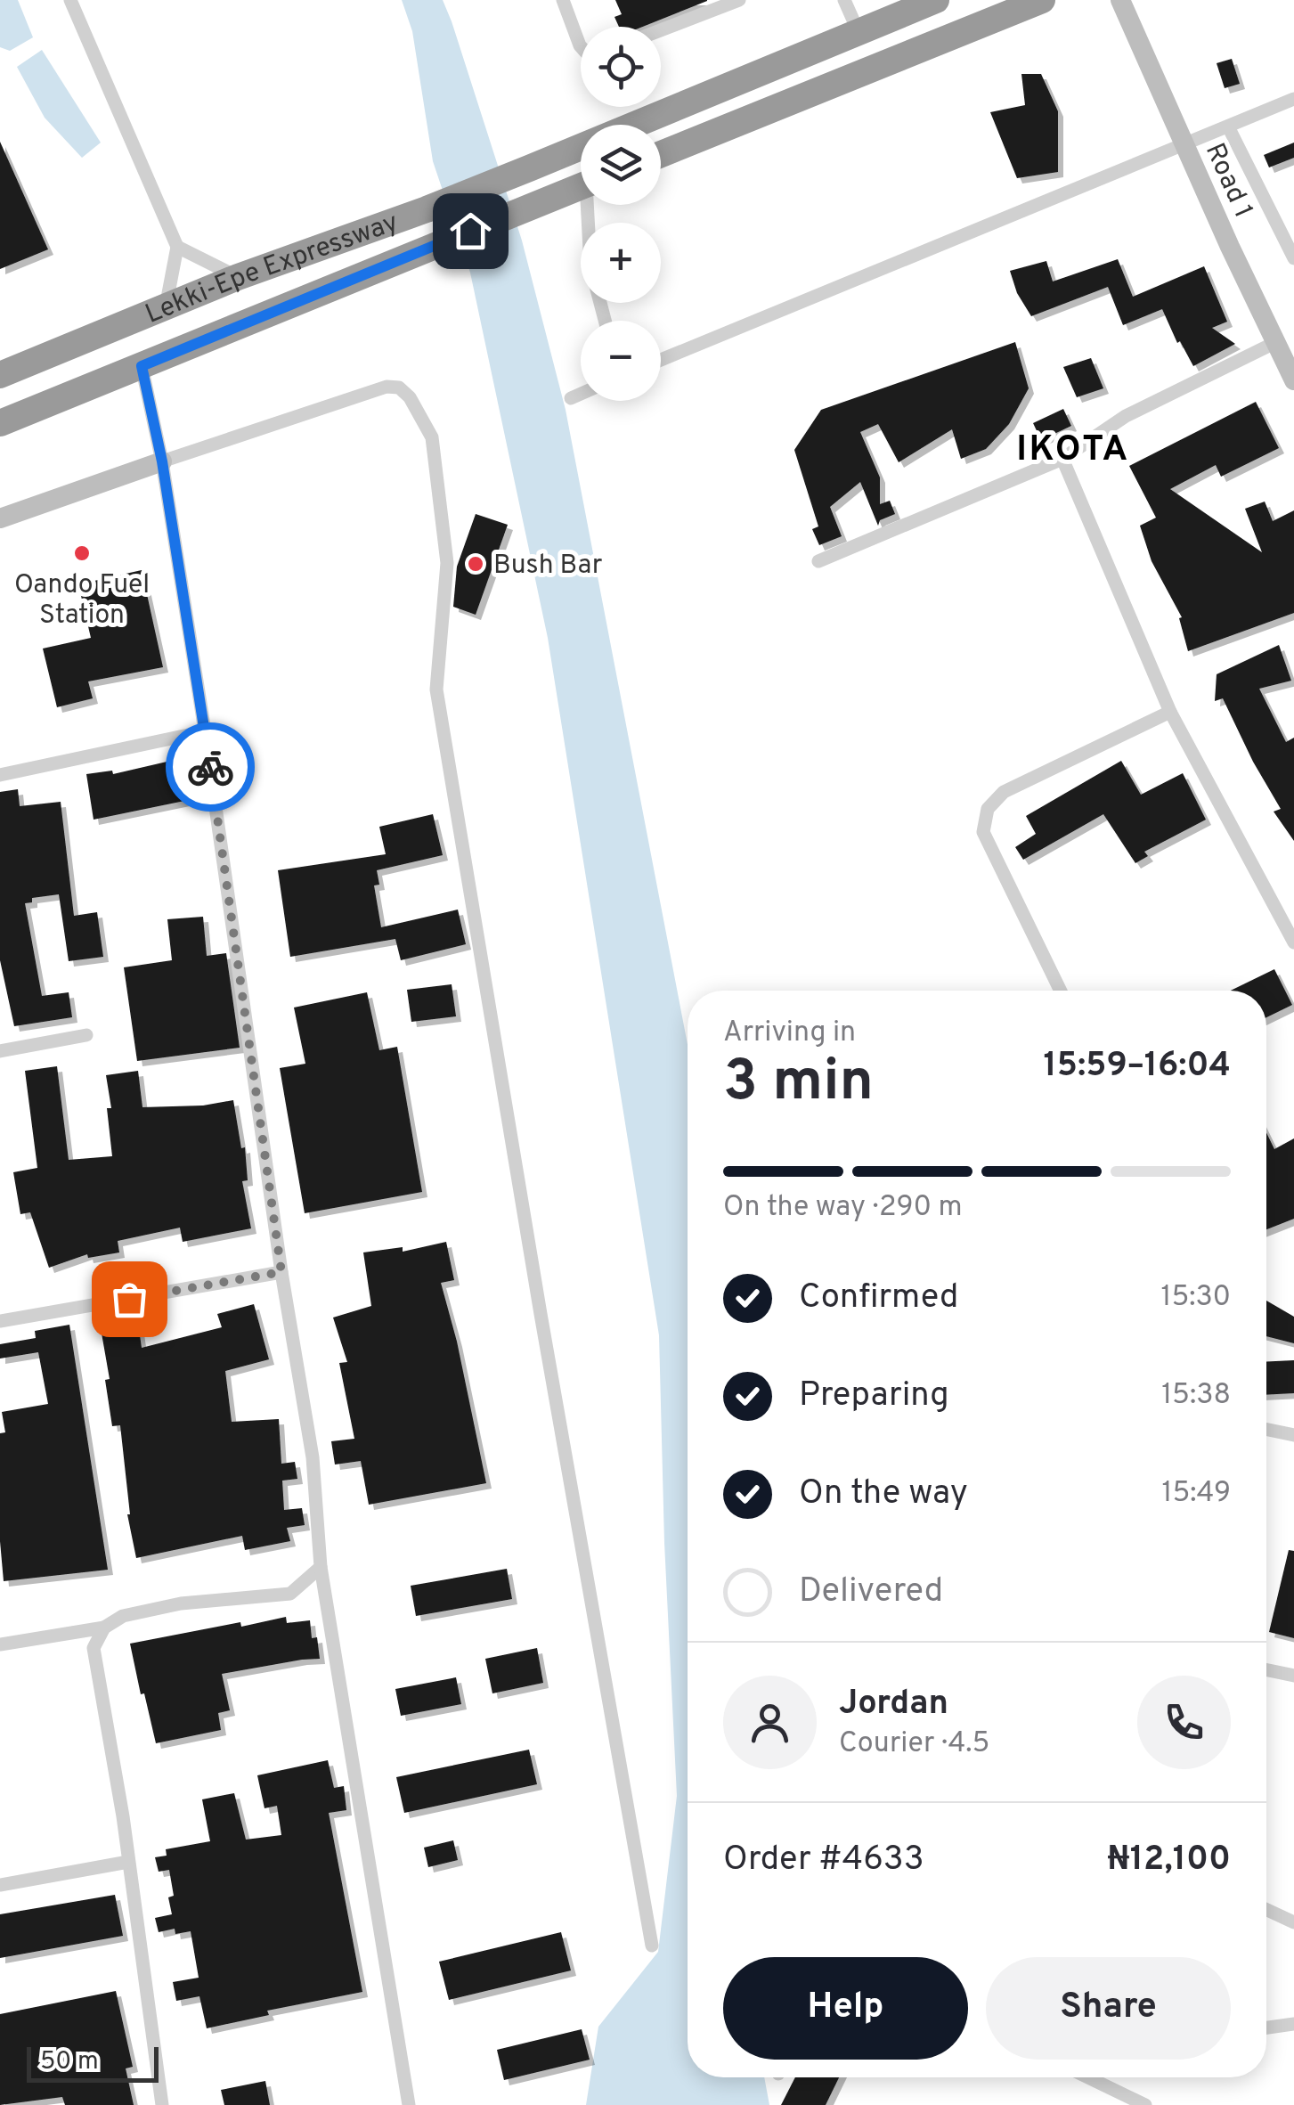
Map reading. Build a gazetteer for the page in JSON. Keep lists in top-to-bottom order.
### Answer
{
  "streets": {
    "highway": ["Lekki-Epe Expressway"],
    "street": ["Road 1"]
  },
  "districts": ["IKOTA"],
  "places": ["Oando Fuel Station", "Bush Bar"],
  "scale_bar": "50 m",
  "page": {
    "map_buttons": ["+", "−"],
    "heading": ["3 min", "Arriving in", "15:59–16:04"],
    "panel": [
      "Jordan",
      "Courier · 4.5",
      "Order #4633",
      "₦12,100"
    ],
    "bar": "On the way · 290 m",
    "list": [
      ["Confirmed", "15:30"],
      ["Preparing", "15:38"],
      ["On the way", "15:49"],
      "Delivered"
    ],
    "buttons": ["Help", "Share"],
    "scale": "50 m"
  }
}
